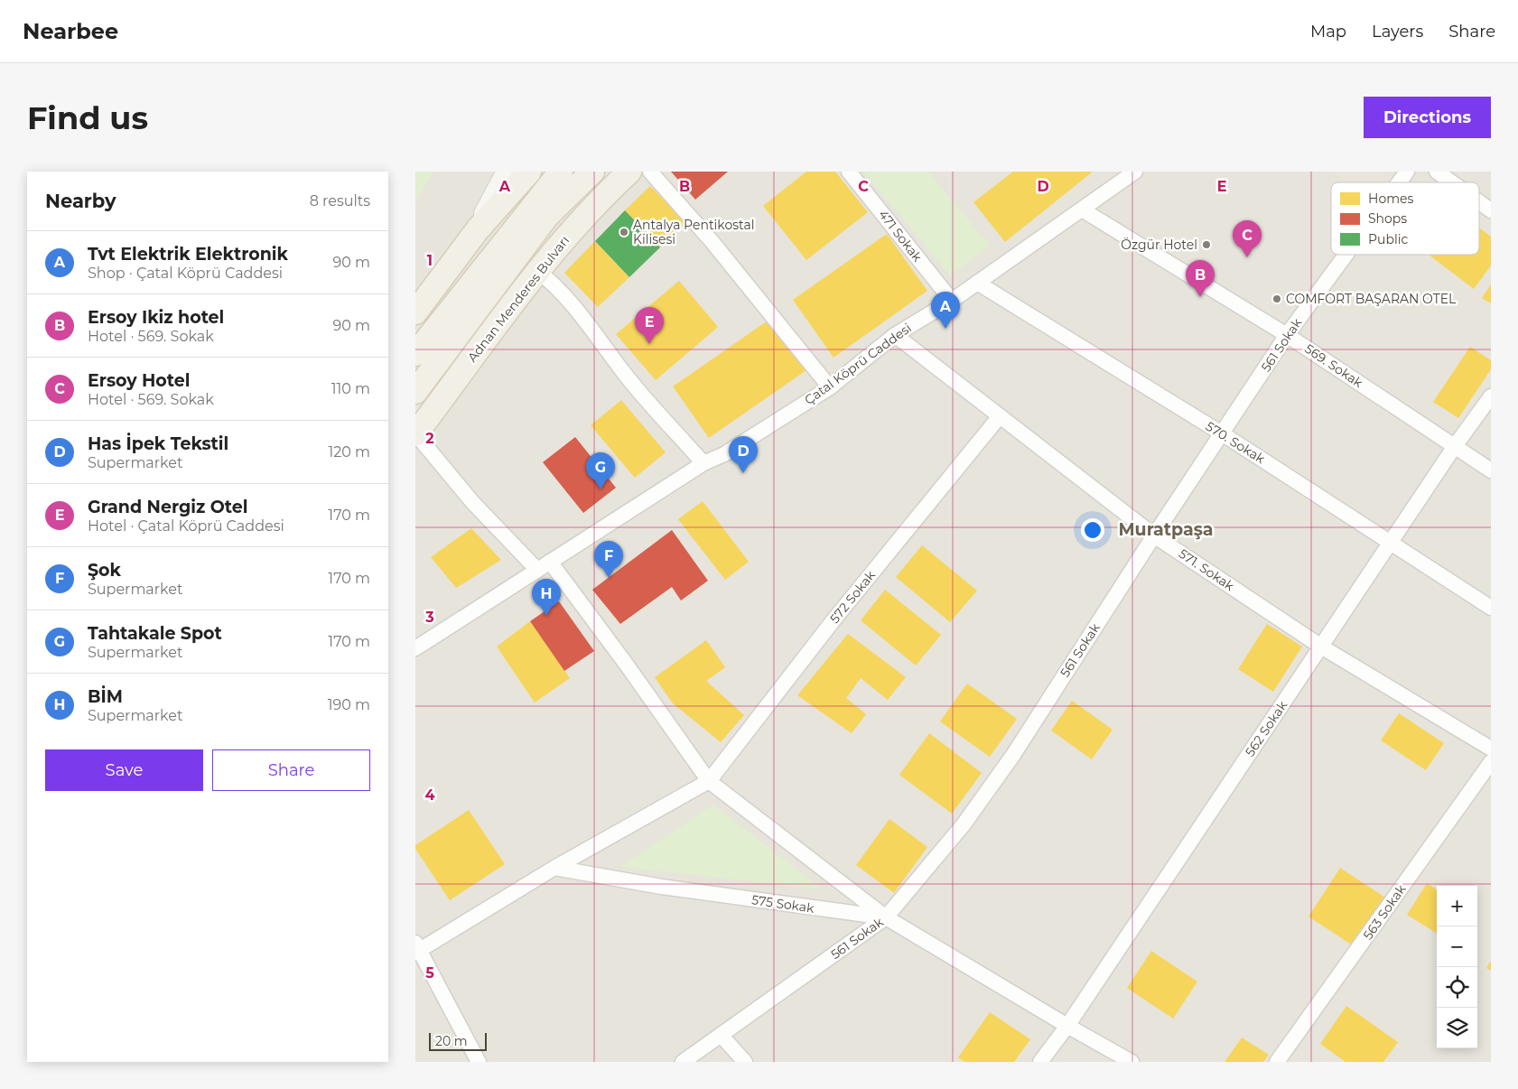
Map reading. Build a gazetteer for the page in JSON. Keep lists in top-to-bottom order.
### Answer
{
  "streets": {
    "main road": ["Adnan Menderes Bulvarı"],
    "street": [
      "471 Sokak",
      "561 Sokak",
      "Çatal Köprü Caddesi",
      "569. Sokak",
      "570. Sokak",
      "571. Sokak",
      "572 Sokak",
      "562 Sokak",
      "575 Sokak",
      "563 Sokak"
    ]
  },
  "crossings": [
    ["471 Sokak", "Çatal Köprü Caddesi"],
    ["561 Sokak", "569. Sokak"],
    ["561 Sokak", "570. Sokak"],
    ["561 Sokak", "571. Sokak"],
    ["561 Sokak", "575 Sokak"],
    ["Çatal Köprü Caddesi", "569. Sokak"],
    ["Çatal Köprü Caddesi", "570. Sokak"],
    ["Çatal Köprü Caddesi", "571. Sokak"],
    ["569. Sokak", "562 Sokak"],
    ["570. Sokak", "562 Sokak"],
    ["571. Sokak", "572 Sokak"],
    ["571. Sokak", "562 Sokak"],
    ["562 Sokak", "575 Sokak"]
  ],
  "districts": ["Muratpaşa"],
  "places": ["Antalya Pentikostal Kilisesi", "Özgür Hotel", "COMFORT BAŞARAN OTEL"],
  "legend": ["Homes", "Shops", "Public"],
  "scale_bar": "20 m",
  "page": {
    "header": "Nearbee",
    "nav": ["Map", "Layers", "Share"],
    "buttons": [
      "Directions",
      ["Save", "Share"]
    ],
    "title": "Find us",
    "heading": ["Nearby", "8 results"],
    "pins": [
      "C",
      "B",
      "A",
      "E",
      "D",
      "G",
      "F",
      "H"
    ],
    "list": [
      {
        "mark": "A",
        "name": "Tvt Elektrik Elektronik",
        "note": "Shop · Çatal Köprü Caddesi",
        "value": "90 m"
      },
      {
        "mark": "B",
        "name": "Ersoy Ikiz hotel",
        "note": "Hotel · 569. Sokak",
        "value": "90 m"
      },
      {
        "mark": "C",
        "name": "Ersoy Hotel",
        "note": "Hotel · 569. Sokak",
        "value": "110 m"
      },
      {
        "mark": "D",
        "name": "Has İpek Tekstil",
        "note": "Supermarket",
        "value": "120 m"
      },
      {
        "mark": "E",
        "name": "Grand Nergiz Otel",
        "note": "Hotel · Çatal Köprü Caddesi",
        "value": "170 m"
      },
      {
        "mark": "F",
        "name": "Şok",
        "note": "Supermarket",
        "value": "170 m"
      },
      {
        "mark": "G",
        "name": "Tahtakale Spot",
        "note": "Supermarket",
        "value": "170 m"
      },
      {
        "mark": "H",
        "name": "BİM",
        "note": "Supermarket",
        "value": "190 m"
      }
    ],
    "map_buttons": ["+", "−"],
    "scale": "20 m"
  },
  "grid": {
    "columns": [
      "A",
      "B",
      "C",
      "D",
      "E"
    ],
    "rows": [
      "1",
      "2",
      "3",
      "4",
      "5"
    ]
  }
}
